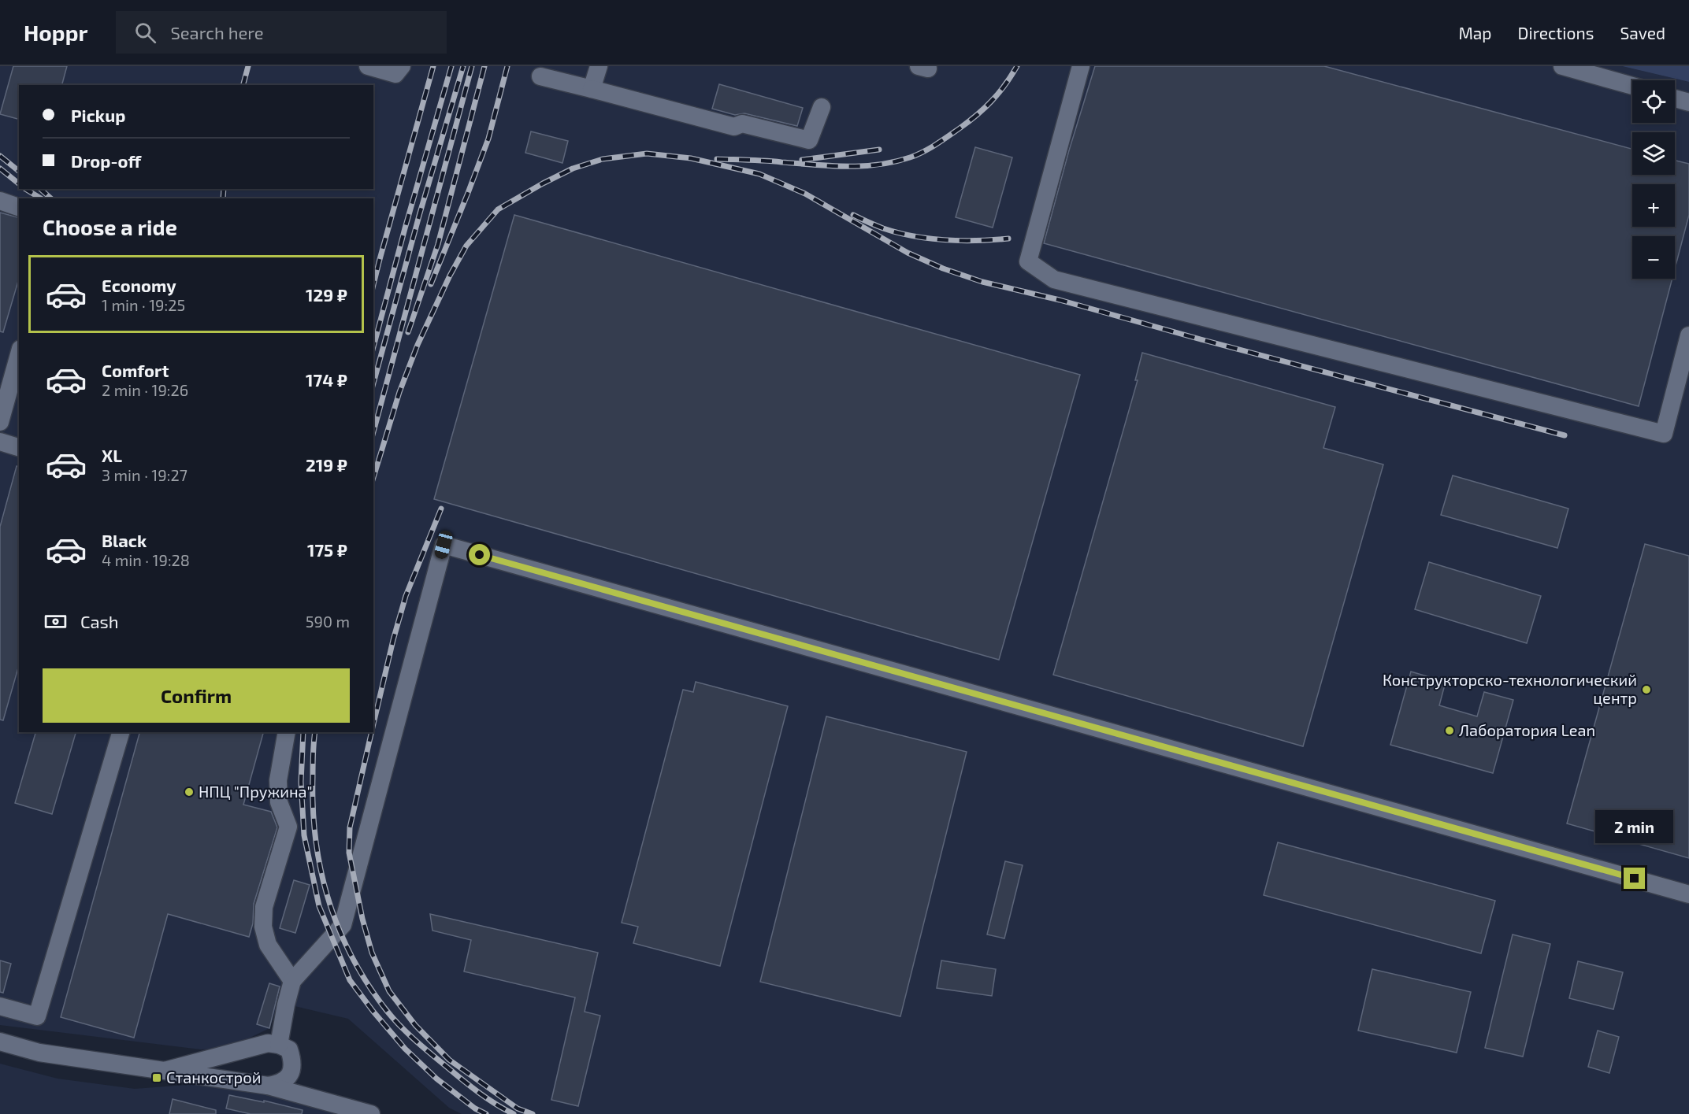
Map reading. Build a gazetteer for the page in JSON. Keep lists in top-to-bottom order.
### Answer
{
  "places": {
    "other": ["Конструкторско-технологический центр", "Лаборатория Lean", "НПЦ \"Пружина\""],
    "transit": ["Станкострой"]
  },
  "page": {
    "header": "Hoppr",
    "search": "Search here",
    "nav": ["Map", "Directions", "Saved"],
    "map_buttons": ["+", "−"],
    "banner": ["Pickup", "Drop-off"],
    "heading": "Choose a ride",
    "list": [
      {
        "name": "Economy",
        "note": "1 min · 19:25",
        "value": "129 ₽"
      },
      {
        "name": "Comfort",
        "note": "2 min · 19:26",
        "value": "174 ₽"
      },
      {
        "name": "XL",
        "note": "3 min · 19:27",
        "value": "219 ₽"
      },
      {
        "name": "Black",
        "note": "4 min · 19:28",
        "value": "175 ₽"
      }
    ],
    "pay": ["Cash", "590 m"],
    "buttons": "Confirm",
    "bubble": "2 min"
  }
}
